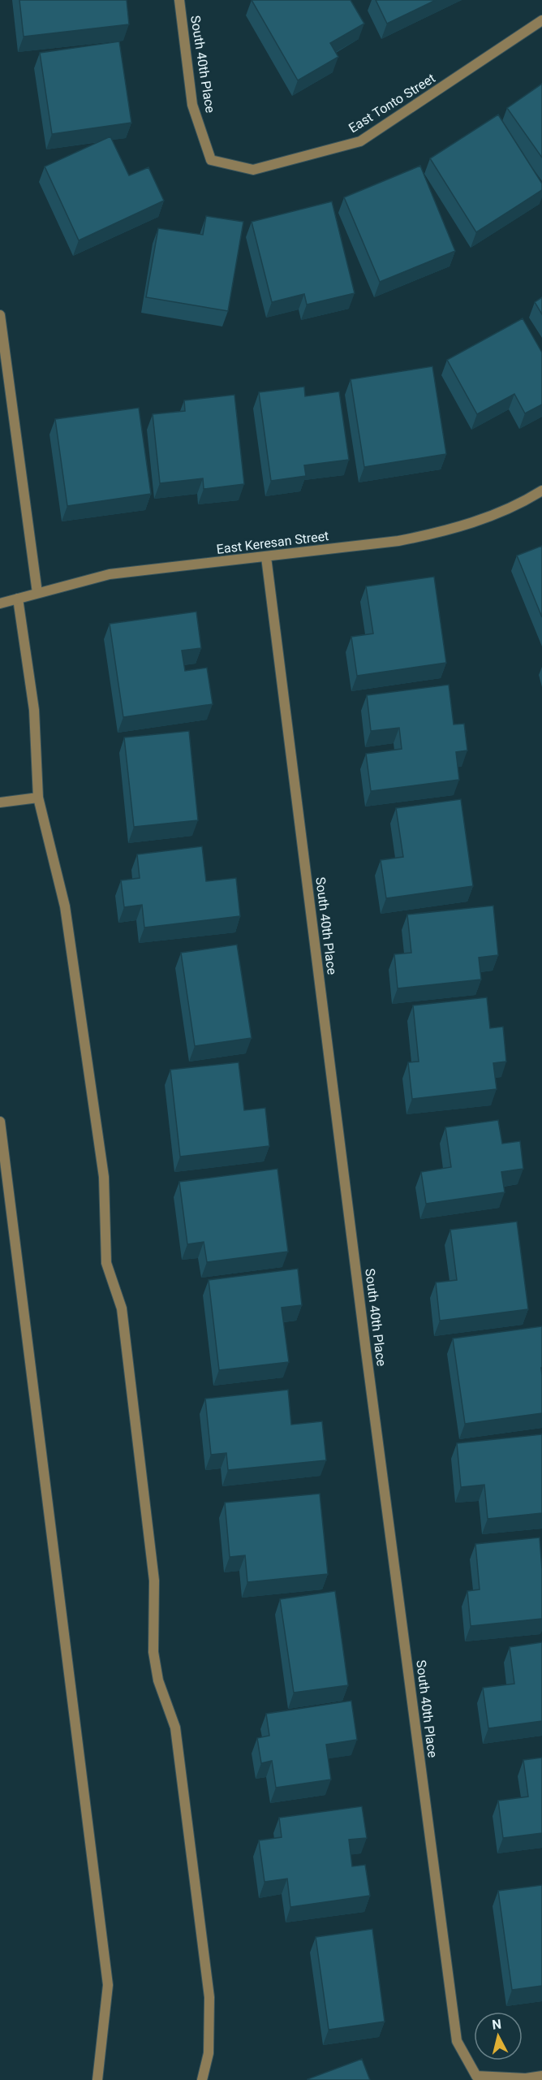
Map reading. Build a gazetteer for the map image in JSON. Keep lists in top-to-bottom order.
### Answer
{
  "streets": {
    "street": ["South 40th Place", "East Tonto Street", "East Keresan Street"]
  },
  "crossings": [
    ["South 40th Place", "East Tonto Street"],
    ["South 40th Place", "East Keresan Street"]
  ],
  "north": "top"
}
